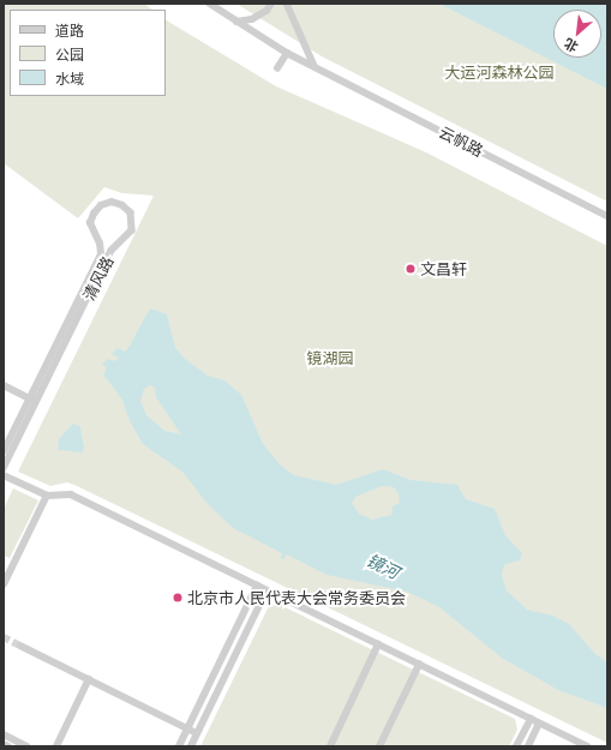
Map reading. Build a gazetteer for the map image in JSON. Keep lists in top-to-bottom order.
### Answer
{
  "streets": {
    "street": ["云帆路", "清风路"]
  },
  "water": ["镜河"],
  "parks": ["大运河森林公园", "镜湖园"],
  "places": ["文昌轩", "北京市人民代表大会常务委员会"],
  "legend": ["道路", "公园", "水域"],
  "north": "bottom left"
}
